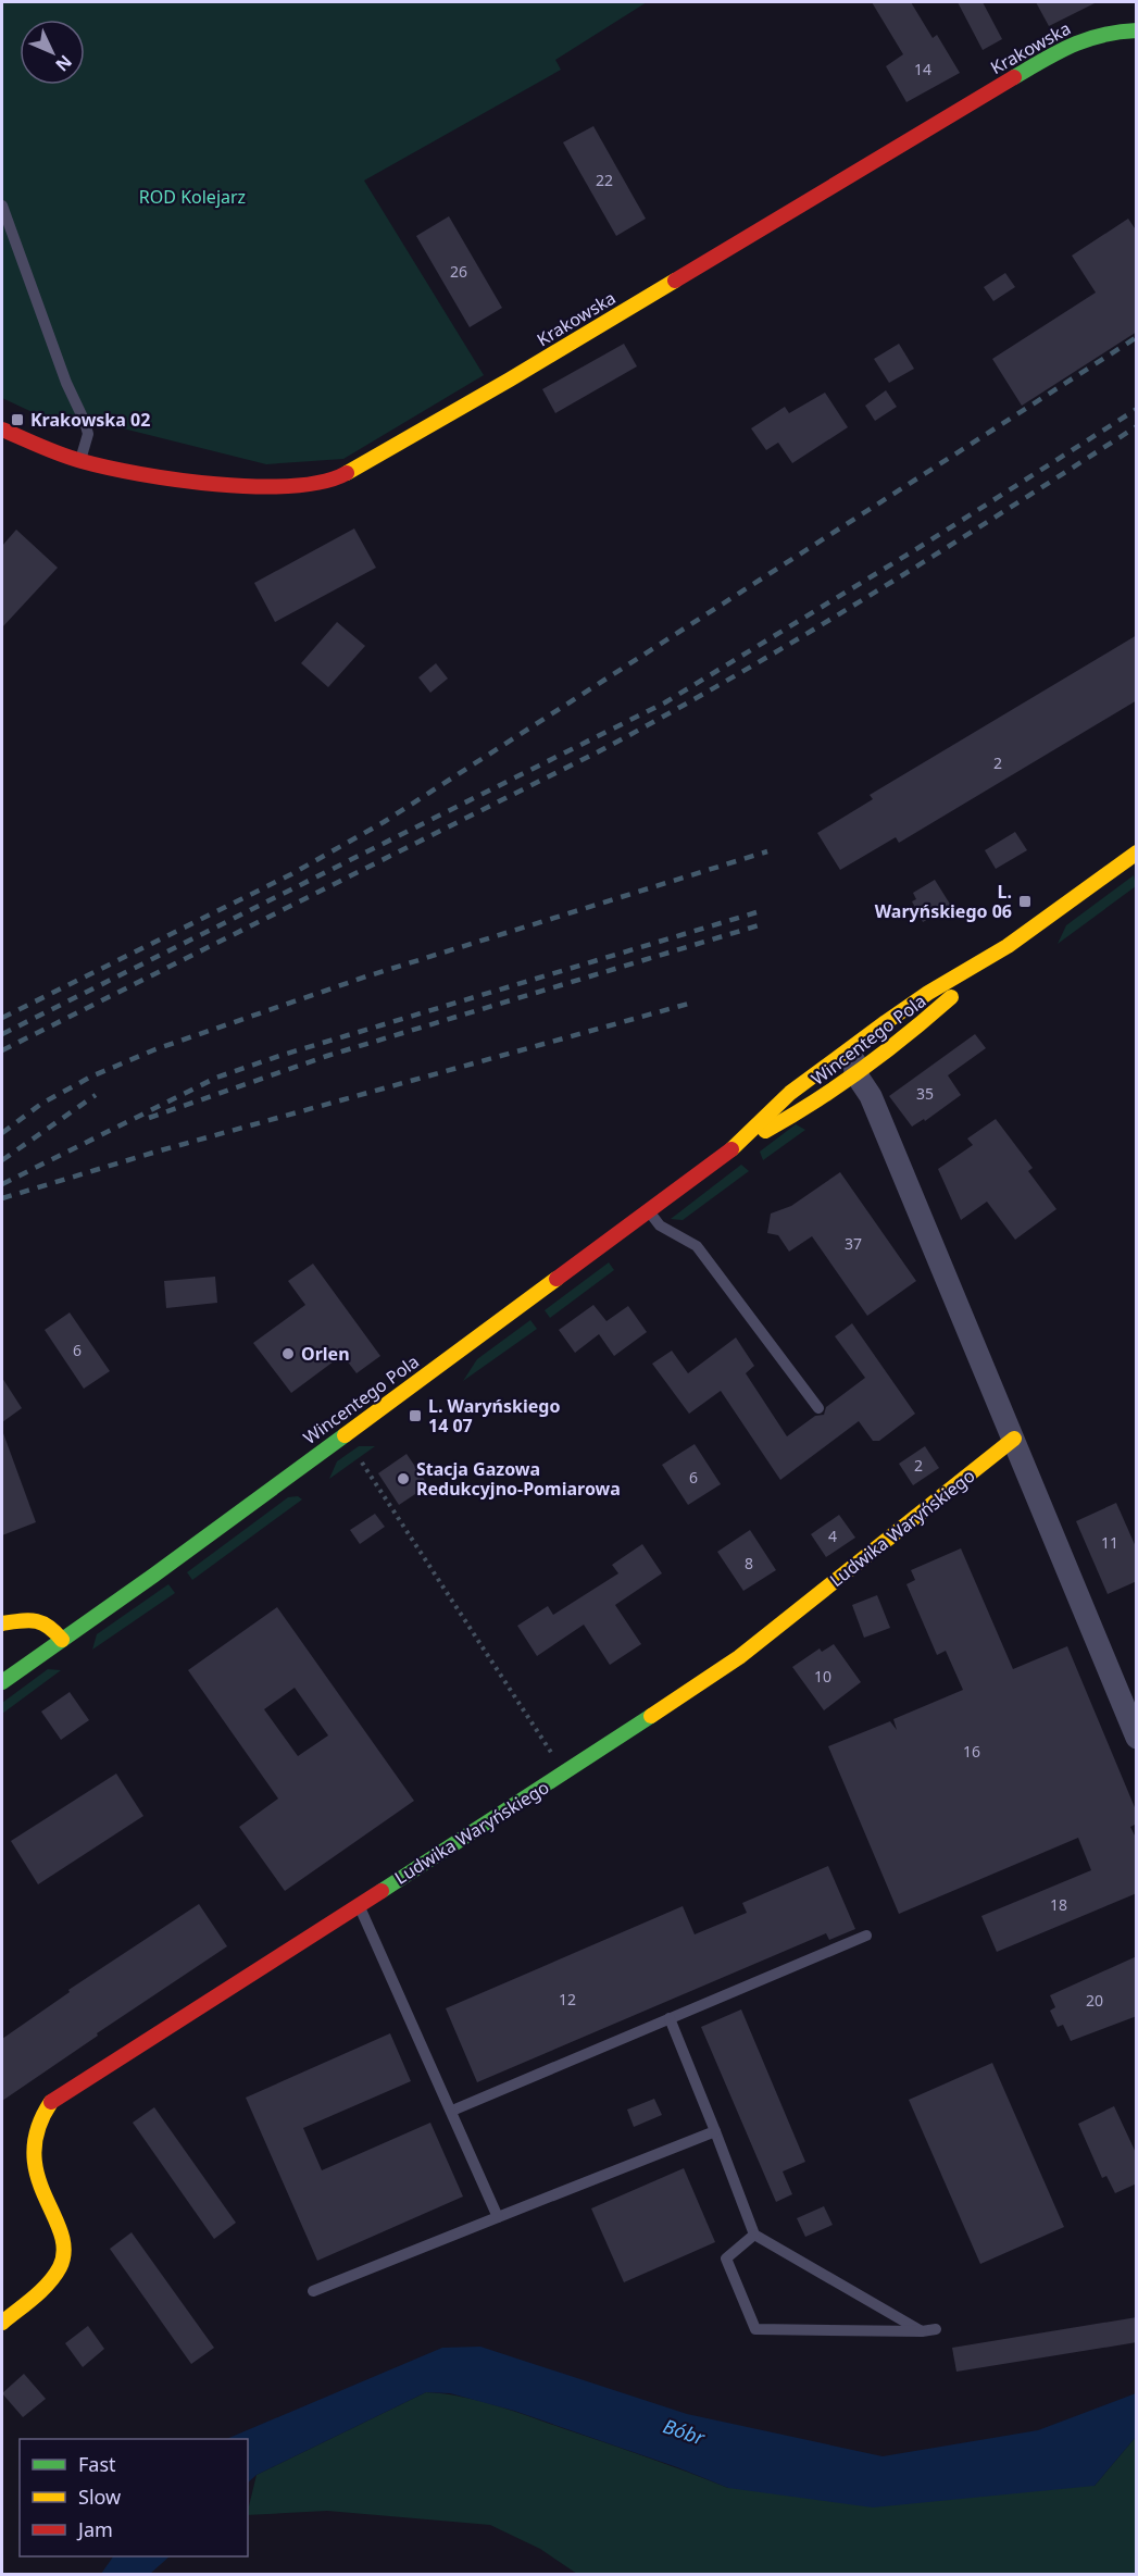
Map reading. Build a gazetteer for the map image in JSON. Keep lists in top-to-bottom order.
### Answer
{
  "streets": {
    "street": ["Krakowska", "Wincentego Pola", "Ludwika Waryńskiego"]
  },
  "water": ["Bóbr"],
  "parks": ["ROD Kolejarz"],
  "places": {
    "transit": ["Krakowska 02", "L. Waryńskiego 06", "L. Waryńskiego 14 07"],
    "other": ["Orlen", "Stacja Gazowa Redukcyjno-Pomiarowa"]
  },
  "house_numbers": [
    "14",
    "22",
    "26",
    "2",
    "35",
    "37",
    "6",
    "2",
    "6",
    "4",
    "11",
    "8",
    "10",
    "16",
    "18",
    "12",
    "20"
  ],
  "legend": ["Fast", "Slow", "Jam"],
  "north": "bottom right"
}
